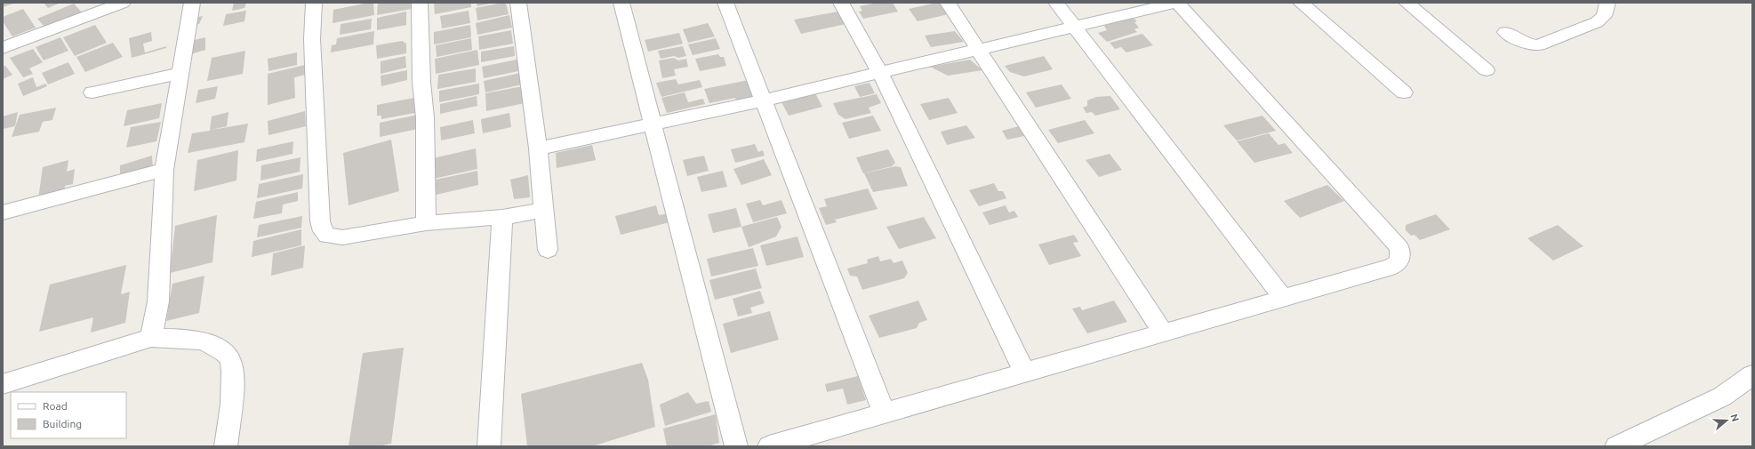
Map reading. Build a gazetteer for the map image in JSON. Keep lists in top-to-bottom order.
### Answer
{
  "legend": ["Road", "Building"],
  "north": "right"
}
